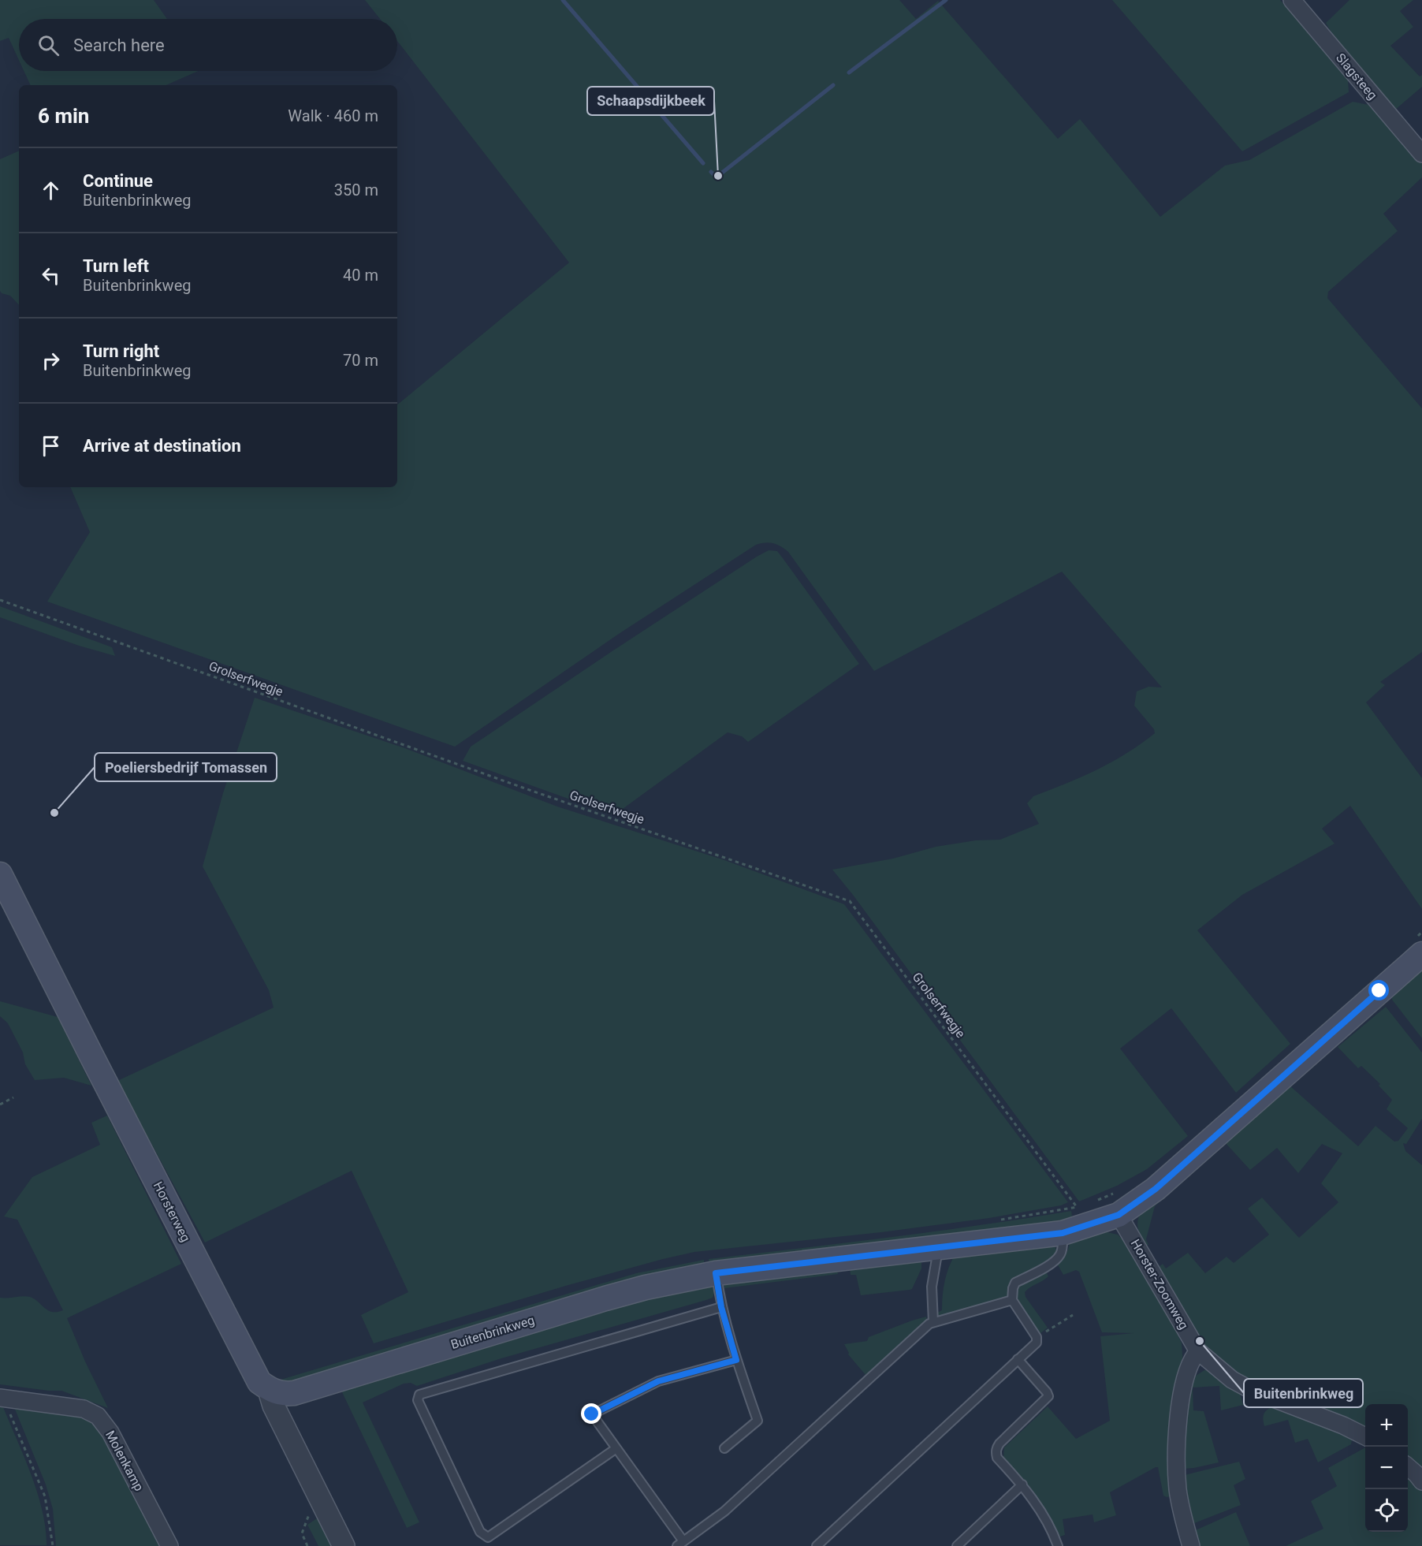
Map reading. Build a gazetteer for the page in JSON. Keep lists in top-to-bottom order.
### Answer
{
  "streets": {
    "main road": ["Horsterweg", "Buitenbrinkweg"],
    "street": ["Slagsteeg", "Horster-Zoomweg", "Molenkamp"],
    "path": ["Grolserfwegje"]
  },
  "crossings": [
    ["Horsterweg", "Buitenbrinkweg"],
    ["Horster-Zoomweg", "Buitenbrinkweg"]
  ],
  "places": ["Schaapsdijkbeek", "Poeliersbedrijf Tomassen", "Buitenbrinkweg"],
  "page": {
    "search": "Search here",
    "heading": ["6 min", "Walk · 460 m"],
    "list": [
      ["Continue", "Buitenbrinkweg", "350 m"],
      ["Turn left", "Buitenbrinkweg", "40 m"],
      ["Turn right", "Buitenbrinkweg", "70 m"],
      "Arrive at destination"
    ],
    "map_buttons": ["+", "−"]
  }
}
